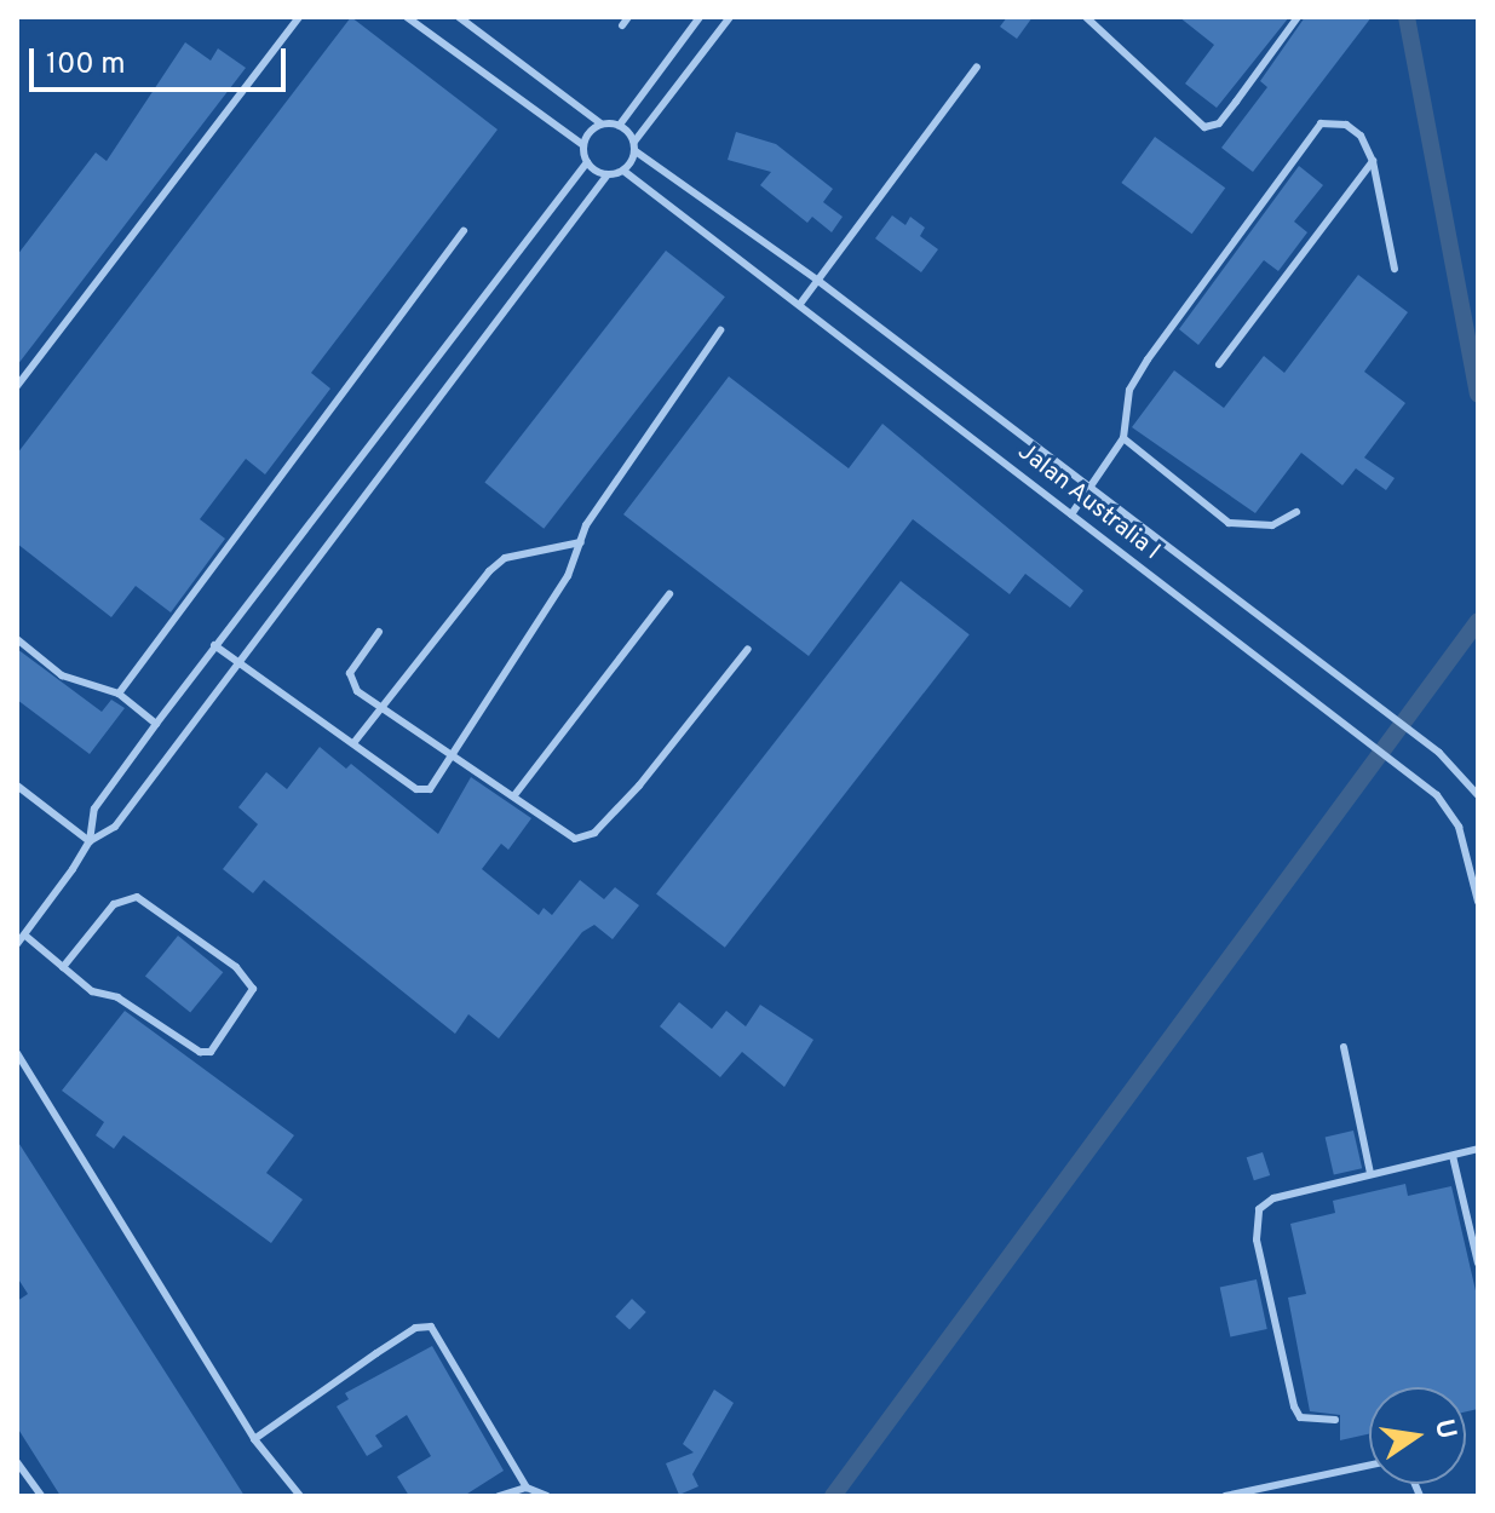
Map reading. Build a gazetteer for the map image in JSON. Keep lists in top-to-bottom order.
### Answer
{
  "streets": {
    "lane": ["Jalan Australia I"]
  },
  "scale_bar": "100 m",
  "north": "right"
}
